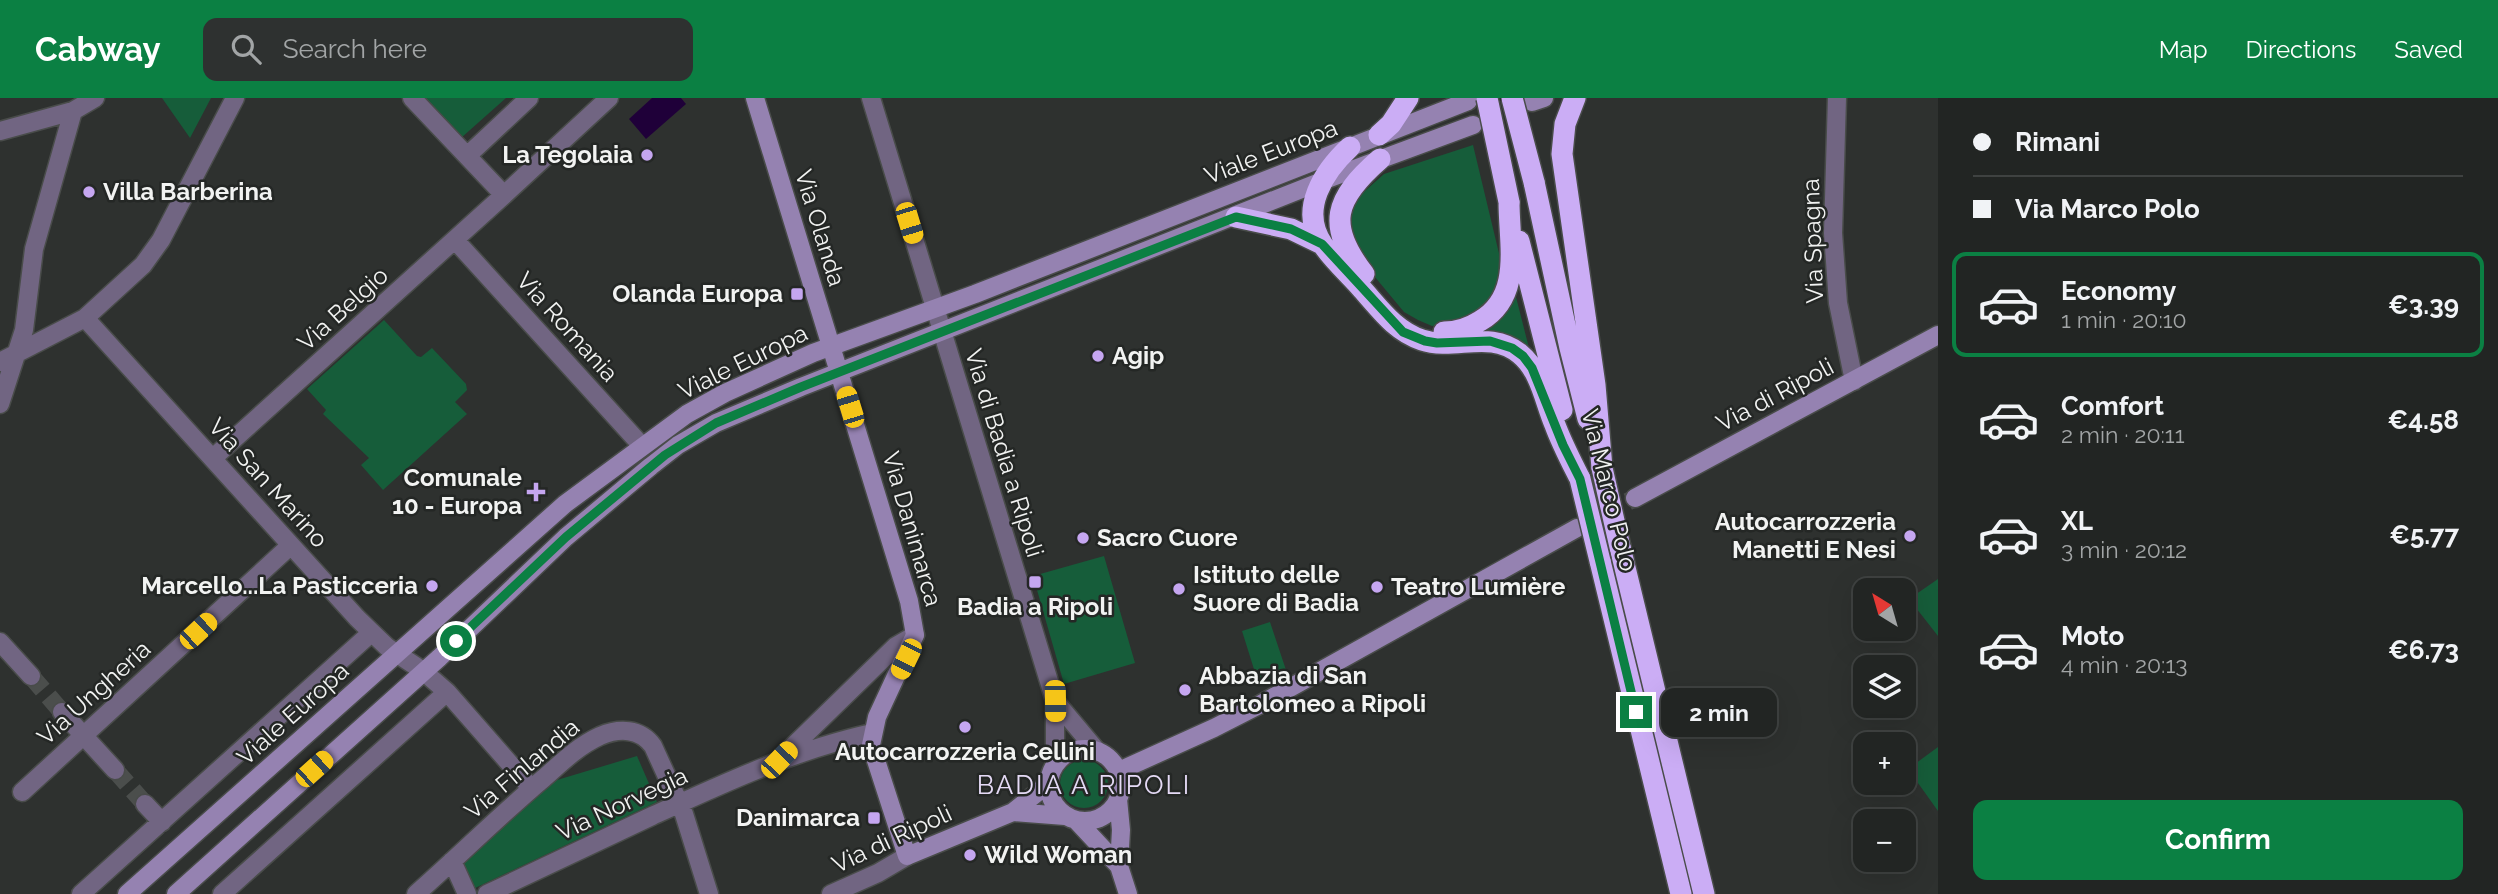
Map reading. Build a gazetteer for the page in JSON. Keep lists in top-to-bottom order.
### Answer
{
  "streets": {
    "highway": ["Via Marco Polo"],
    "main road": [
      "Viale Europa",
      "Via Olanda",
      "Via di Ripoli",
      "Via Danimarca"
    ],
    "street": [
      "Via Spagna",
      "Via Belgio",
      "Via Romania",
      "Via di Badia a Ripoli",
      "Via San Marino",
      "Via Ungheria",
      "Via Finlandia",
      "Via Norvegia"
    ]
  },
  "crossings": [
    ["Viale Europa", "Via Olanda"],
    ["Viale Europa", "Via Romania"],
    ["Viale Europa", "Via di Badia a Ripoli"],
    ["Viale Europa", "Via San Marino"],
    ["Viale Europa", "Via Marco Polo"],
    ["Viale Europa", "Via Danimarca"],
    ["Via Olanda", "Via Danimarca"],
    ["Via Spagna", "Via di Ripoli"],
    ["Via Belgio", "Via Romania"],
    ["Via Belgio", "Via San Marino"],
    ["Via di Ripoli", "Via di Badia a Ripoli"],
    ["Via San Marino", "Via Ungheria"],
    ["Via San Marino", "Via Finlandia"],
    ["Via Danimarca", "Via Norvegia"],
    ["Via Finlandia", "Via Norvegia"]
  ],
  "districts": ["BADIA A RIPOLI"],
  "places": {
    "other": [
      "La Tegolaia",
      "Villa Barberina",
      "Agip",
      "Autocarrozzeria Manetti E Nesi",
      "Sacro Cuore",
      "Marcello...La Pasticceria",
      "Teatro Lumière",
      "Istituto delle Suore di Badia",
      "Abbazia di San Bartolomeo a Ripoli",
      "Autocarrozzeria Cellini",
      "Wild Woman"
    ],
    "transit": ["Olanda Europa", "Badia a Ripoli", "Danimarca"],
    "health": ["Comunale 10 - Europa"]
  },
  "north": "top left",
  "page": {
    "header": "Cabway",
    "search": "Search here",
    "nav": ["Map", "Directions", "Saved"],
    "banner": ["Rimani", "Via Marco Polo"],
    "list": [
      {
        "name": "Economy",
        "note": "1 min · 20:10",
        "value": "€3.39"
      },
      {
        "name": "Comfort",
        "note": "2 min · 20:11",
        "value": "€4.58"
      },
      {
        "name": "XL",
        "note": "3 min · 20:12",
        "value": "€5.77"
      },
      {
        "name": "Moto",
        "note": "4 min · 20:13",
        "value": "€6.73"
      }
    ],
    "map_buttons": ["+", "−"],
    "bubble": "2 min",
    "buttons": "Confirm"
  }
}
